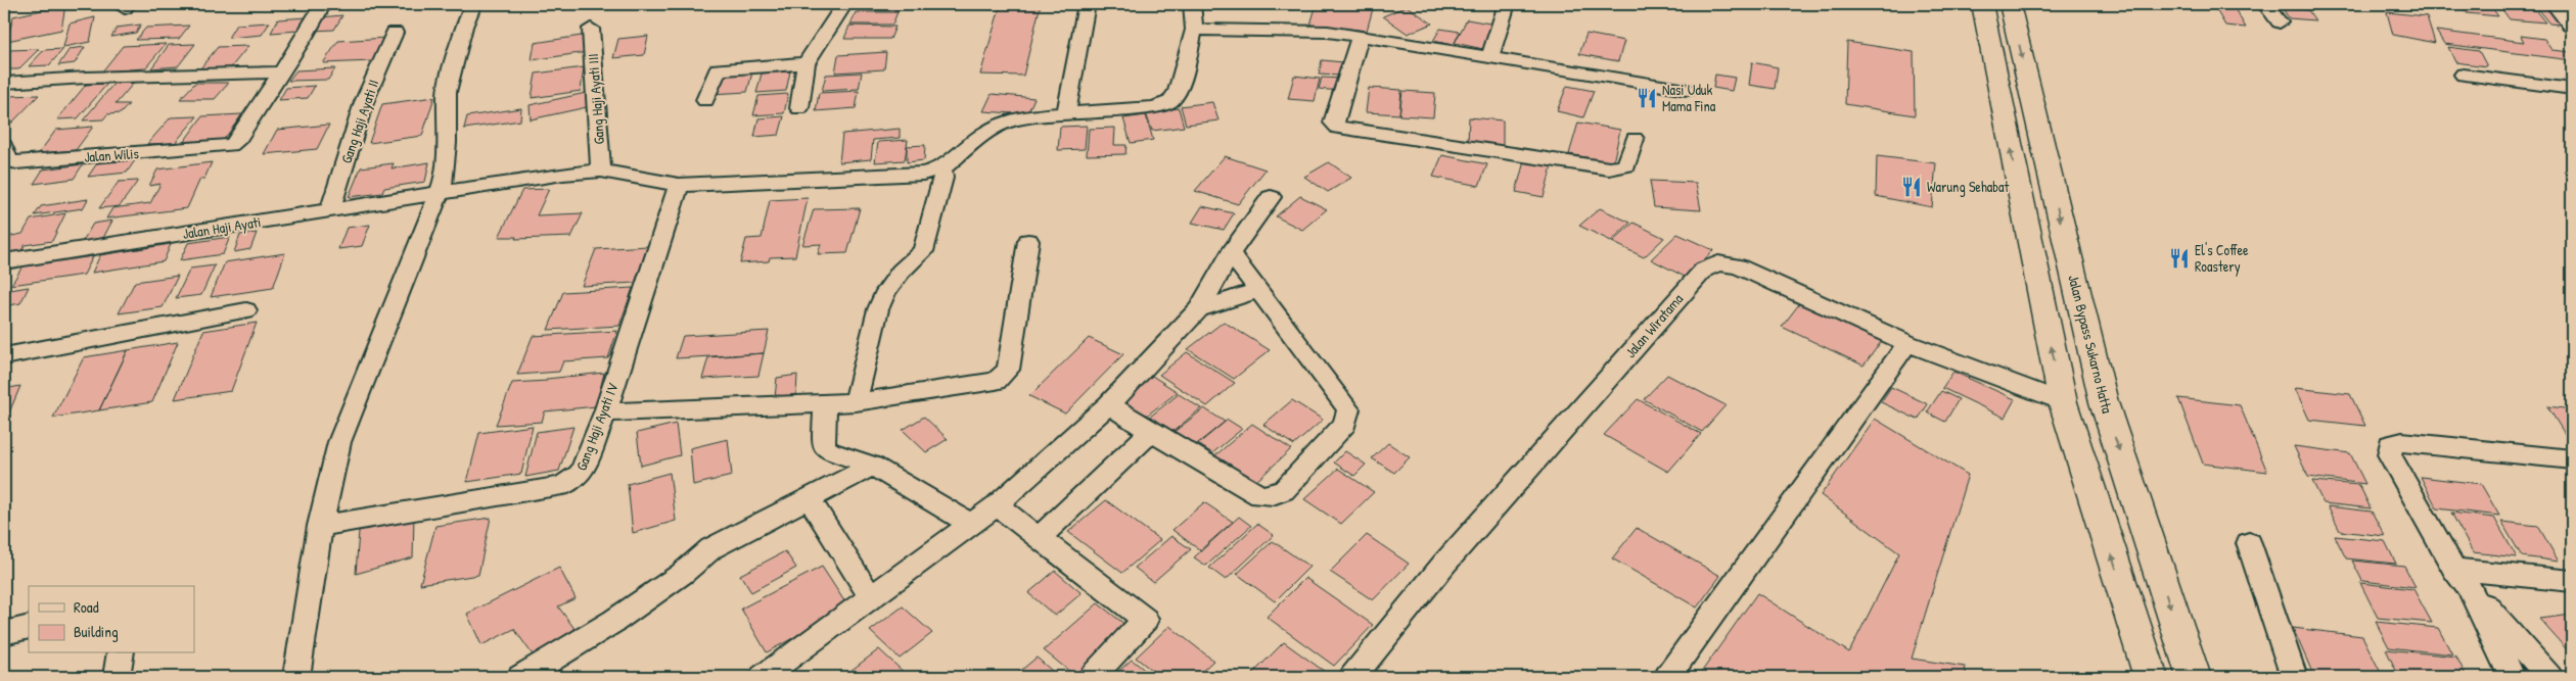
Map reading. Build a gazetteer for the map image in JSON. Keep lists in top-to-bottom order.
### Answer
{
  "streets": {
    "highway": ["Jalan Bypass Sukarno Hatta"],
    "street": [
      "Gang Haji Ayati III",
      "Gang Haji Ayati II",
      "Jalan Wilis",
      "Jalan Haji Ayati",
      "Jalan Wiratama",
      "Gang Haji Ayati IV"
    ]
  },
  "crossings": [
    ["Gang Haji Ayati III", "Jalan Haji Ayati"],
    ["Gang Haji Ayati II", "Jalan Haji Ayati"],
    ["Jalan Haji Ayati", "Gang Haji Ayati IV"]
  ],
  "places": {
    "restaurant": ["Nasi Uduk Mama Fina", "Warung Sehabat", "El's Coffee Roastery"]
  },
  "legend": ["Road", "Building"]
}
